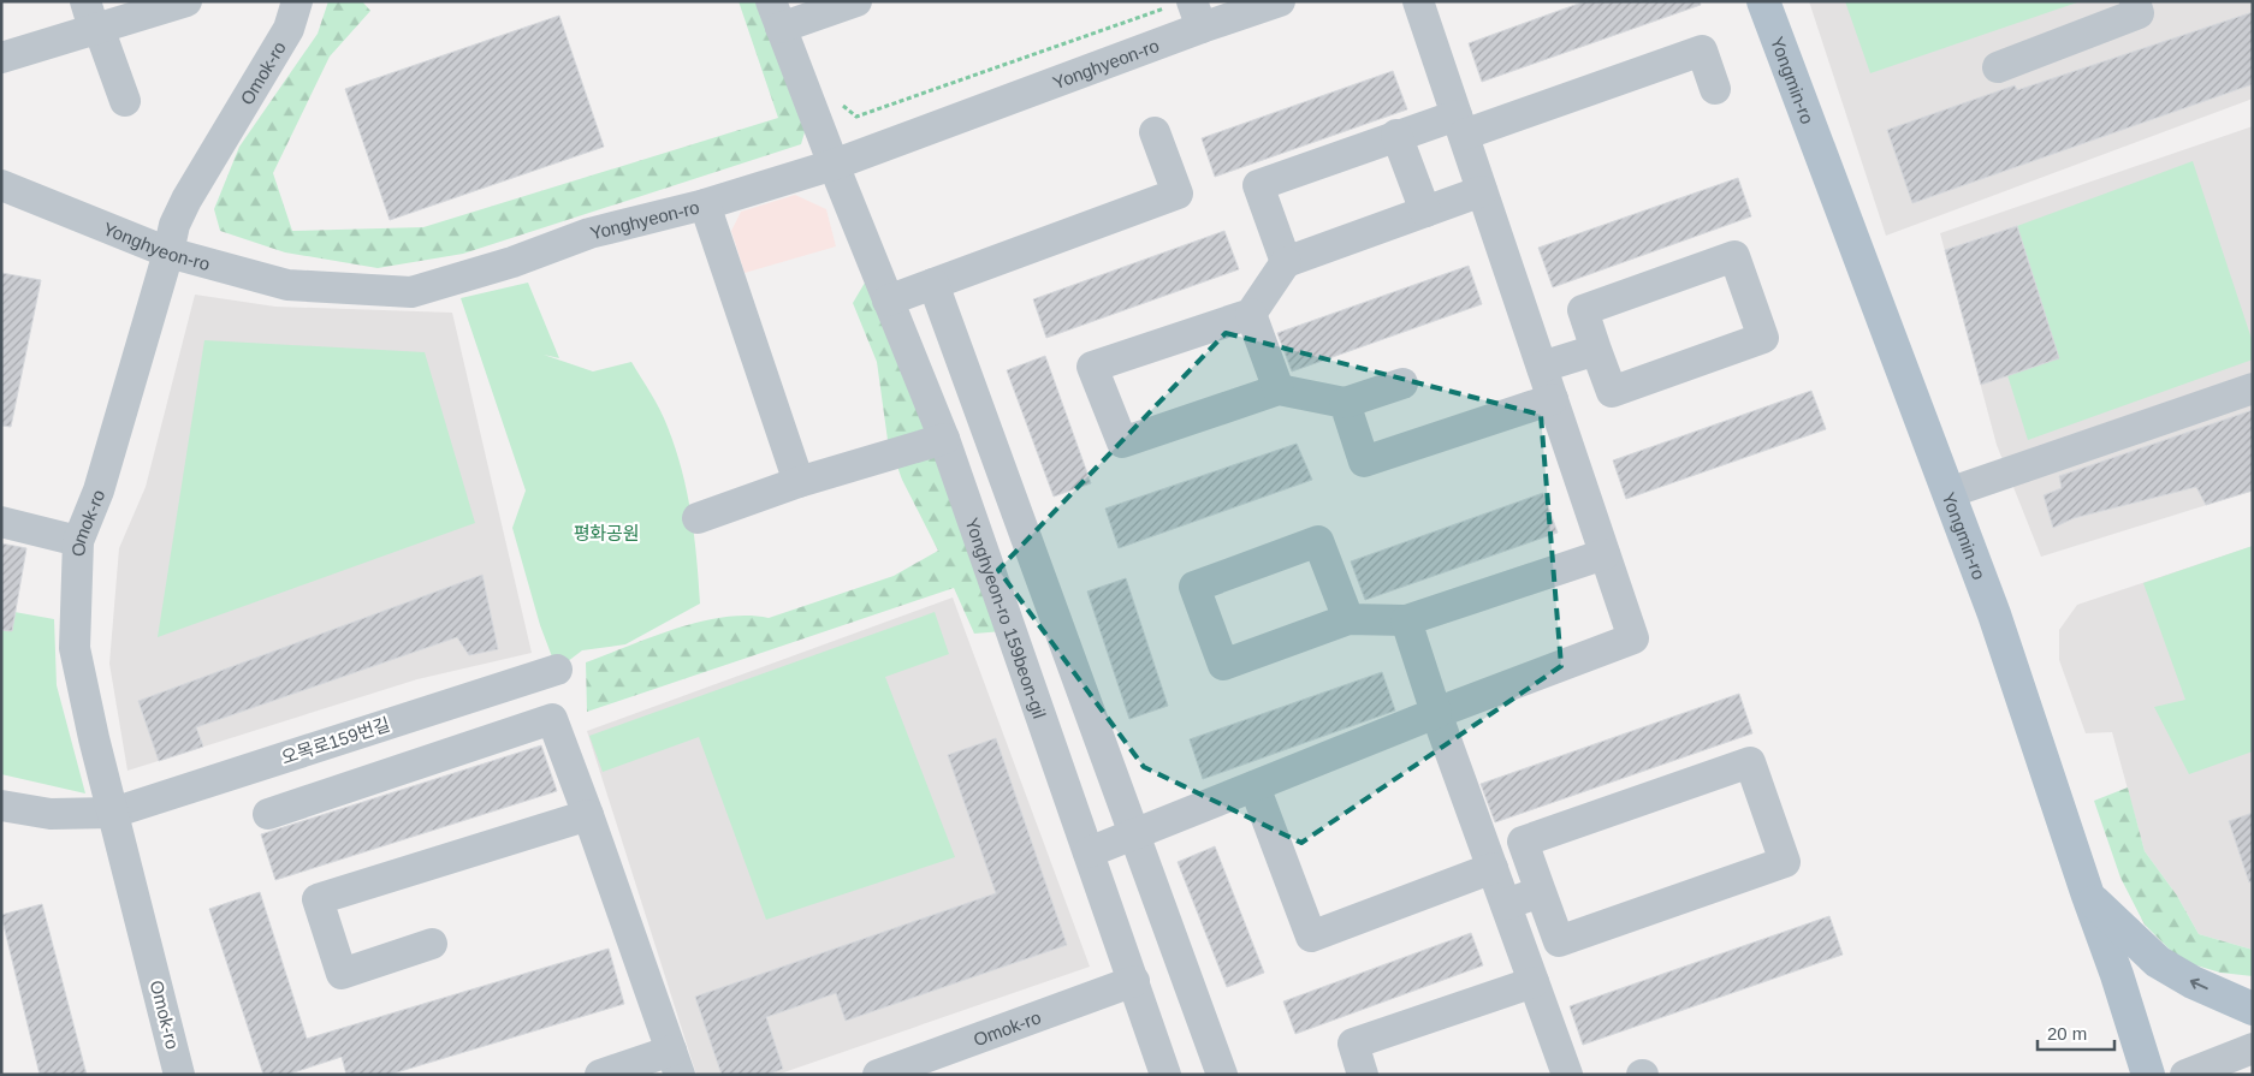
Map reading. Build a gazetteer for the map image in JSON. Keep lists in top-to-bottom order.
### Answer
{
  "streets": {
    "main road": ["Yongmin-ro"],
    "street": [
      "Yonghyeon-ro",
      "Omok-ro",
      "Yonghyeon-ro 159beon-gil",
      "오목로159번길"
    ]
  },
  "crossings": [
    ["Yonghyeon-ro", "Omok-ro"],
    ["Yonghyeon-ro", "Yonghyeon-ro 159beon-gil"],
    ["Omok-ro", "Yonghyeon-ro 159beon-gil"],
    ["Omok-ro", "오목로159번길"]
  ],
  "parks": ["평화공원"],
  "scale_bar": "20 m"
}
